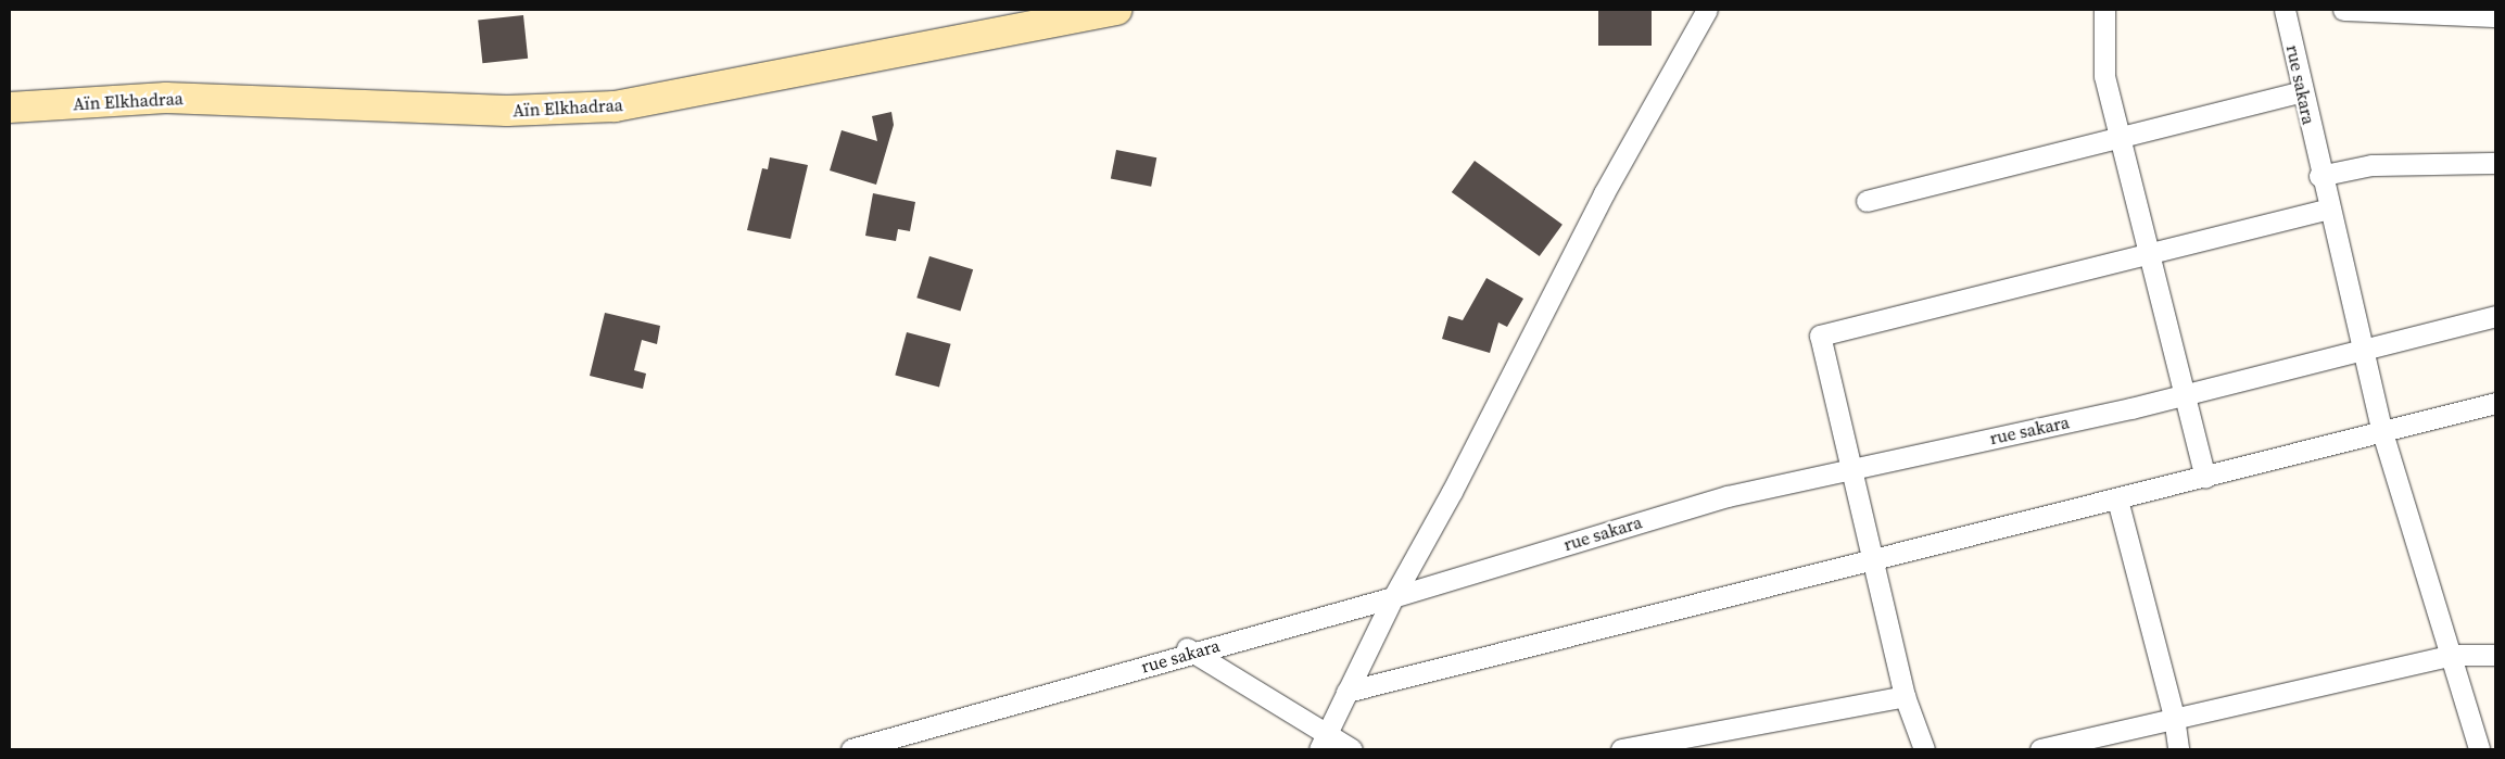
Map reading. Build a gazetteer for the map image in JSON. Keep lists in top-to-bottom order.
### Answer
{
  "streets": {
    "main road": ["Aïn Elkhadraa"],
    "street": ["rue sakara"]
  }
}
